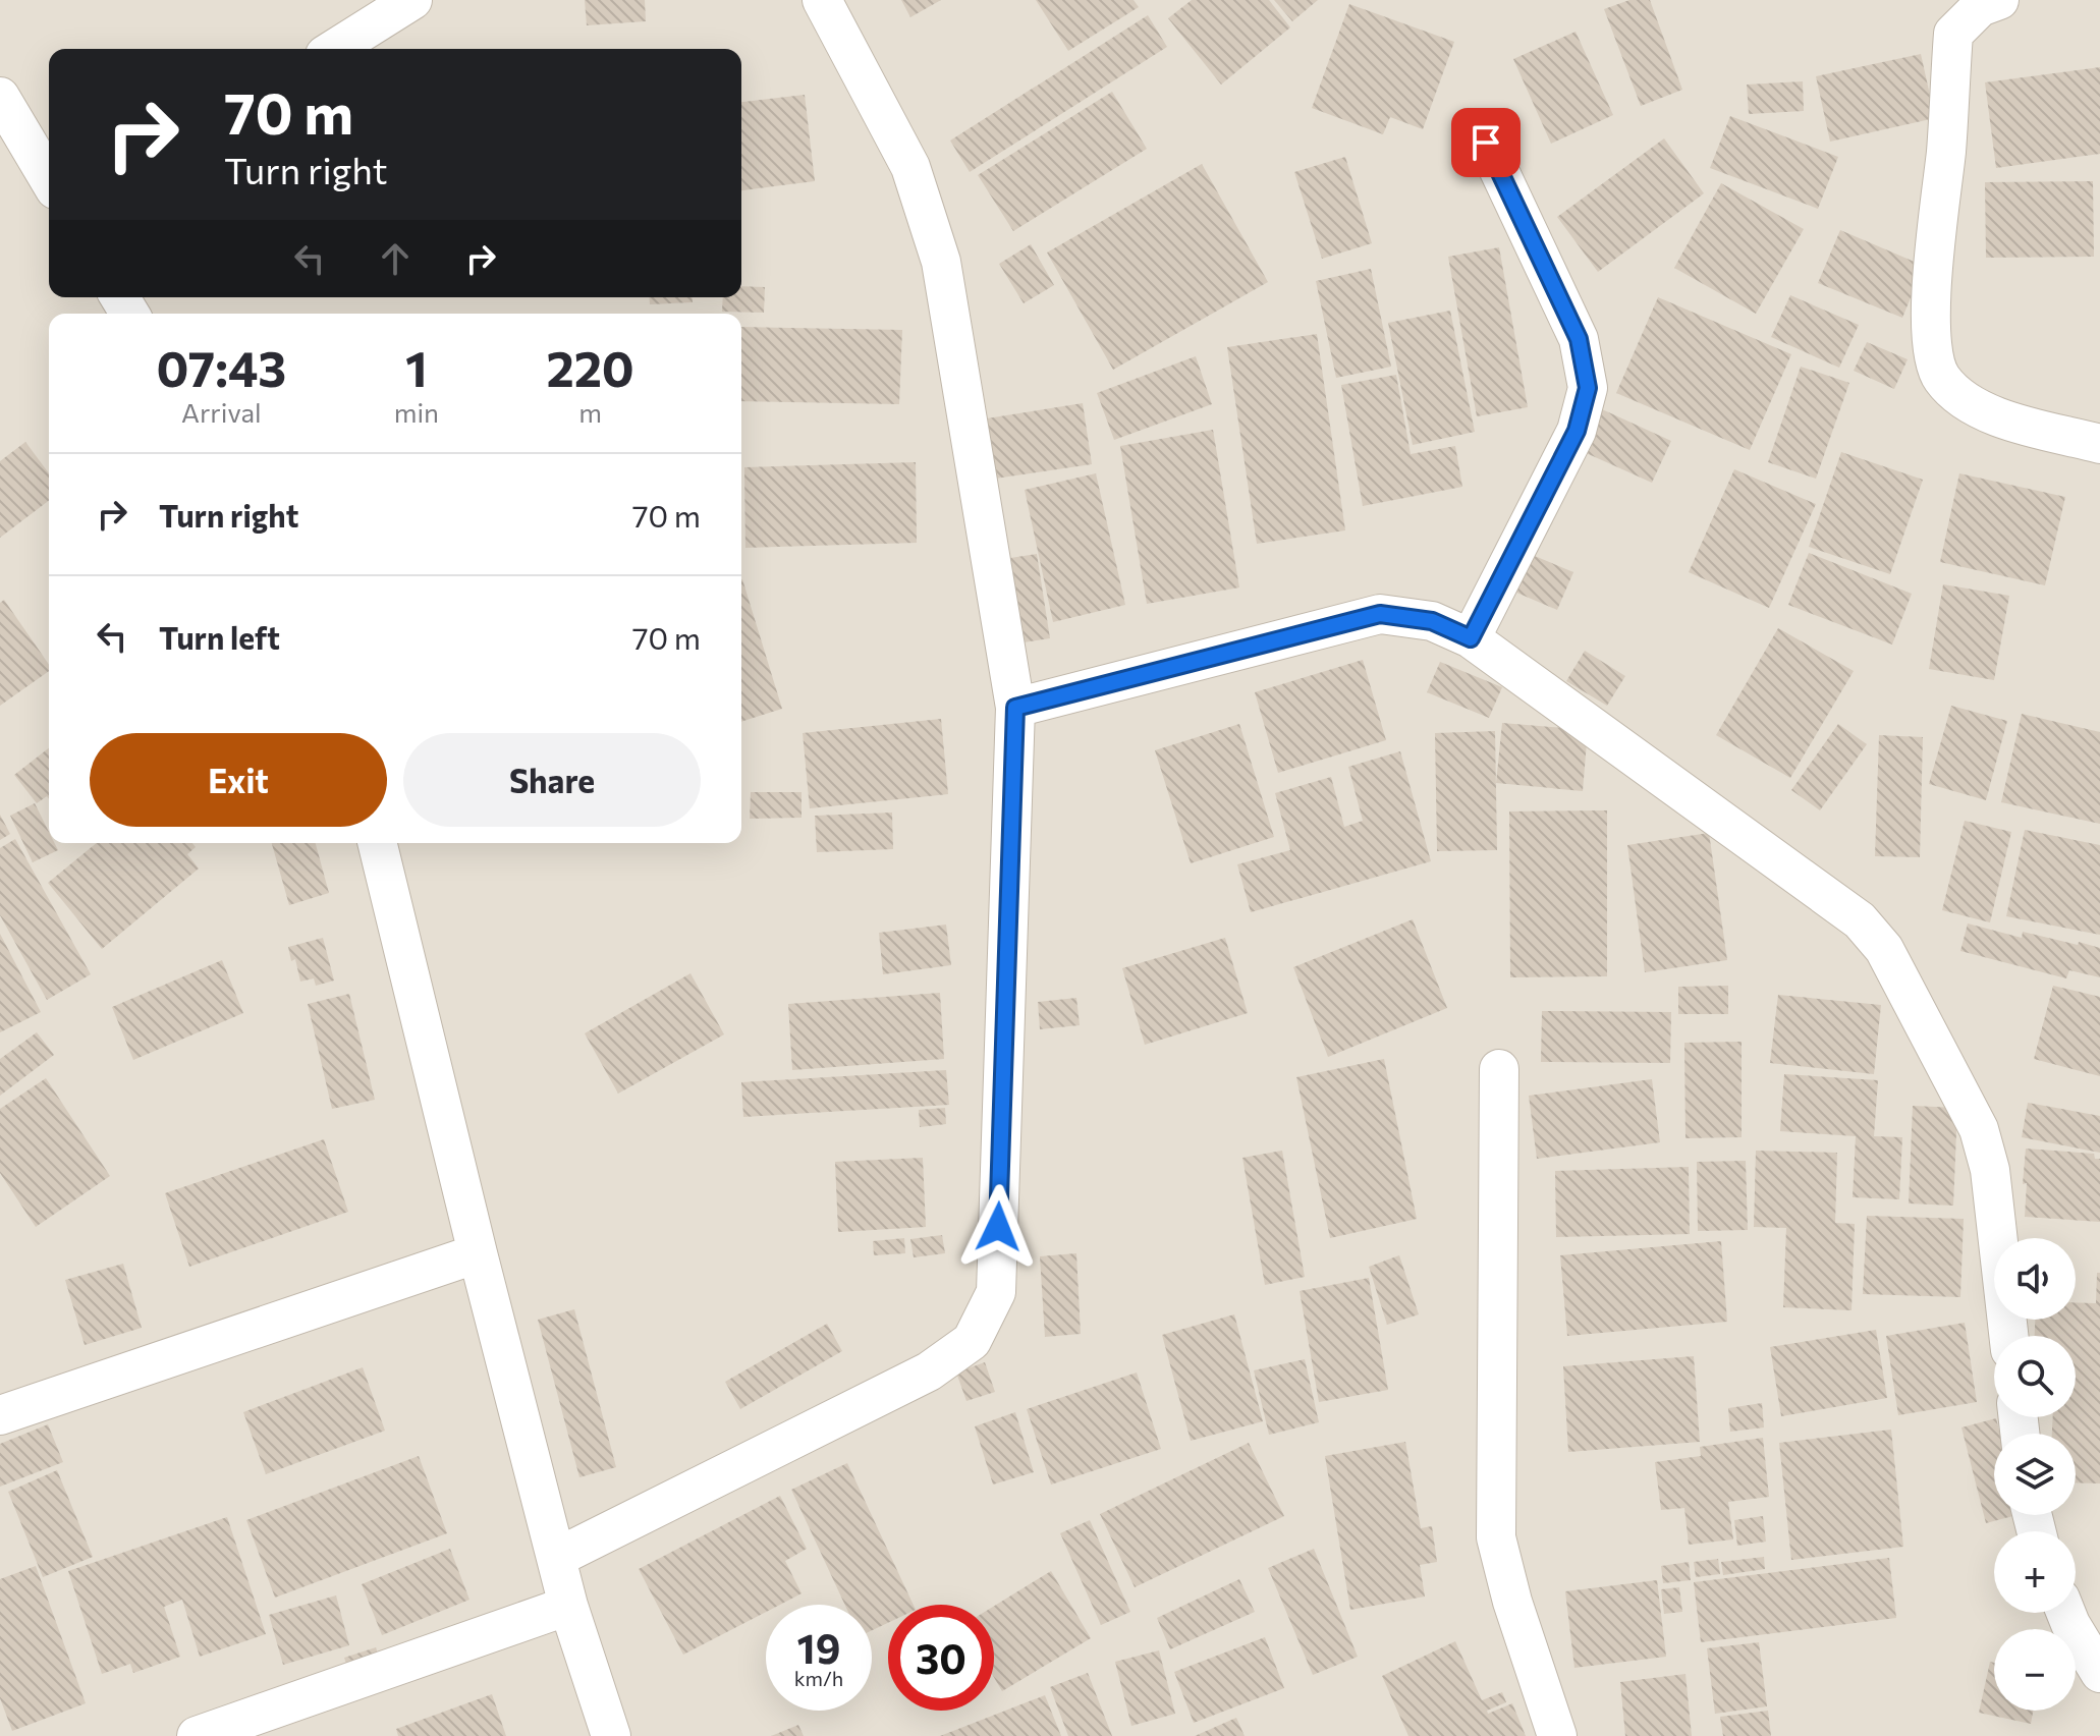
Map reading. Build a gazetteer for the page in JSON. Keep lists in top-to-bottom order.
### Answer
{
  "page": {
    "turn": ["70 m", "Turn right"],
    "eta": [
      "07:43",
      "Arrival",
      "1",
      "min",
      "220",
      "m"
    ],
    "list": [
      {
        "name": "Turn right",
        "value": "70 m"
      },
      {
        "name": "Turn left",
        "value": "70 m"
      }
    ],
    "buttons": ["Exit", "Share"],
    "map_buttons": ["+", "−"],
    "speed": "19 km/h",
    "limit": "30"
  }
}
